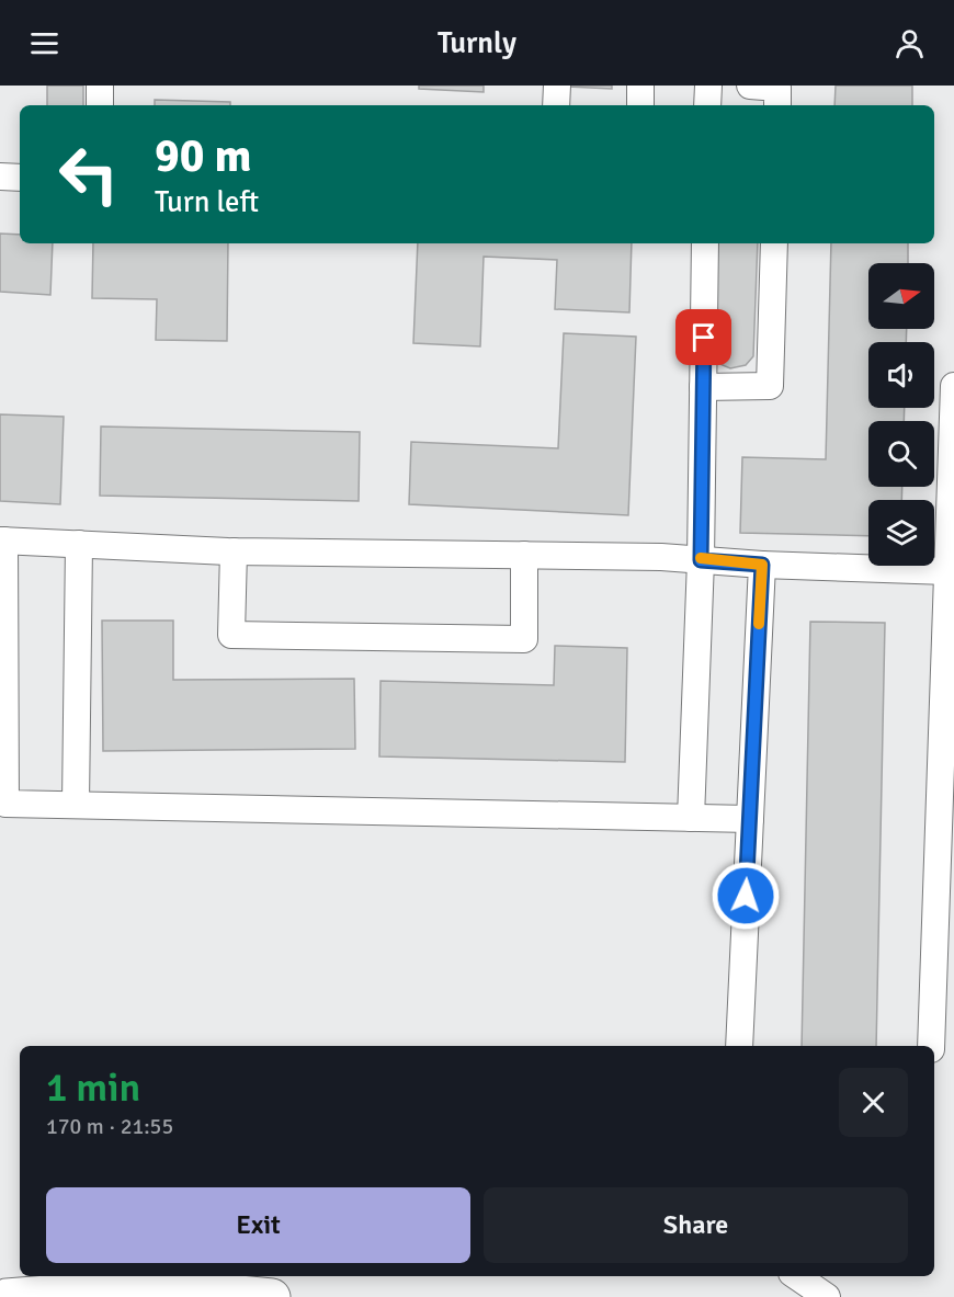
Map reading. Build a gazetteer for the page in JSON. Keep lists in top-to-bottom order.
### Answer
{
  "north": "right",
  "page": {
    "header": "Turnly",
    "turn": ["90 m", "Turn left"],
    "heading": ["1 min", "170 m · 21:55"],
    "buttons": ["Exit", "Share"]
  }
}
